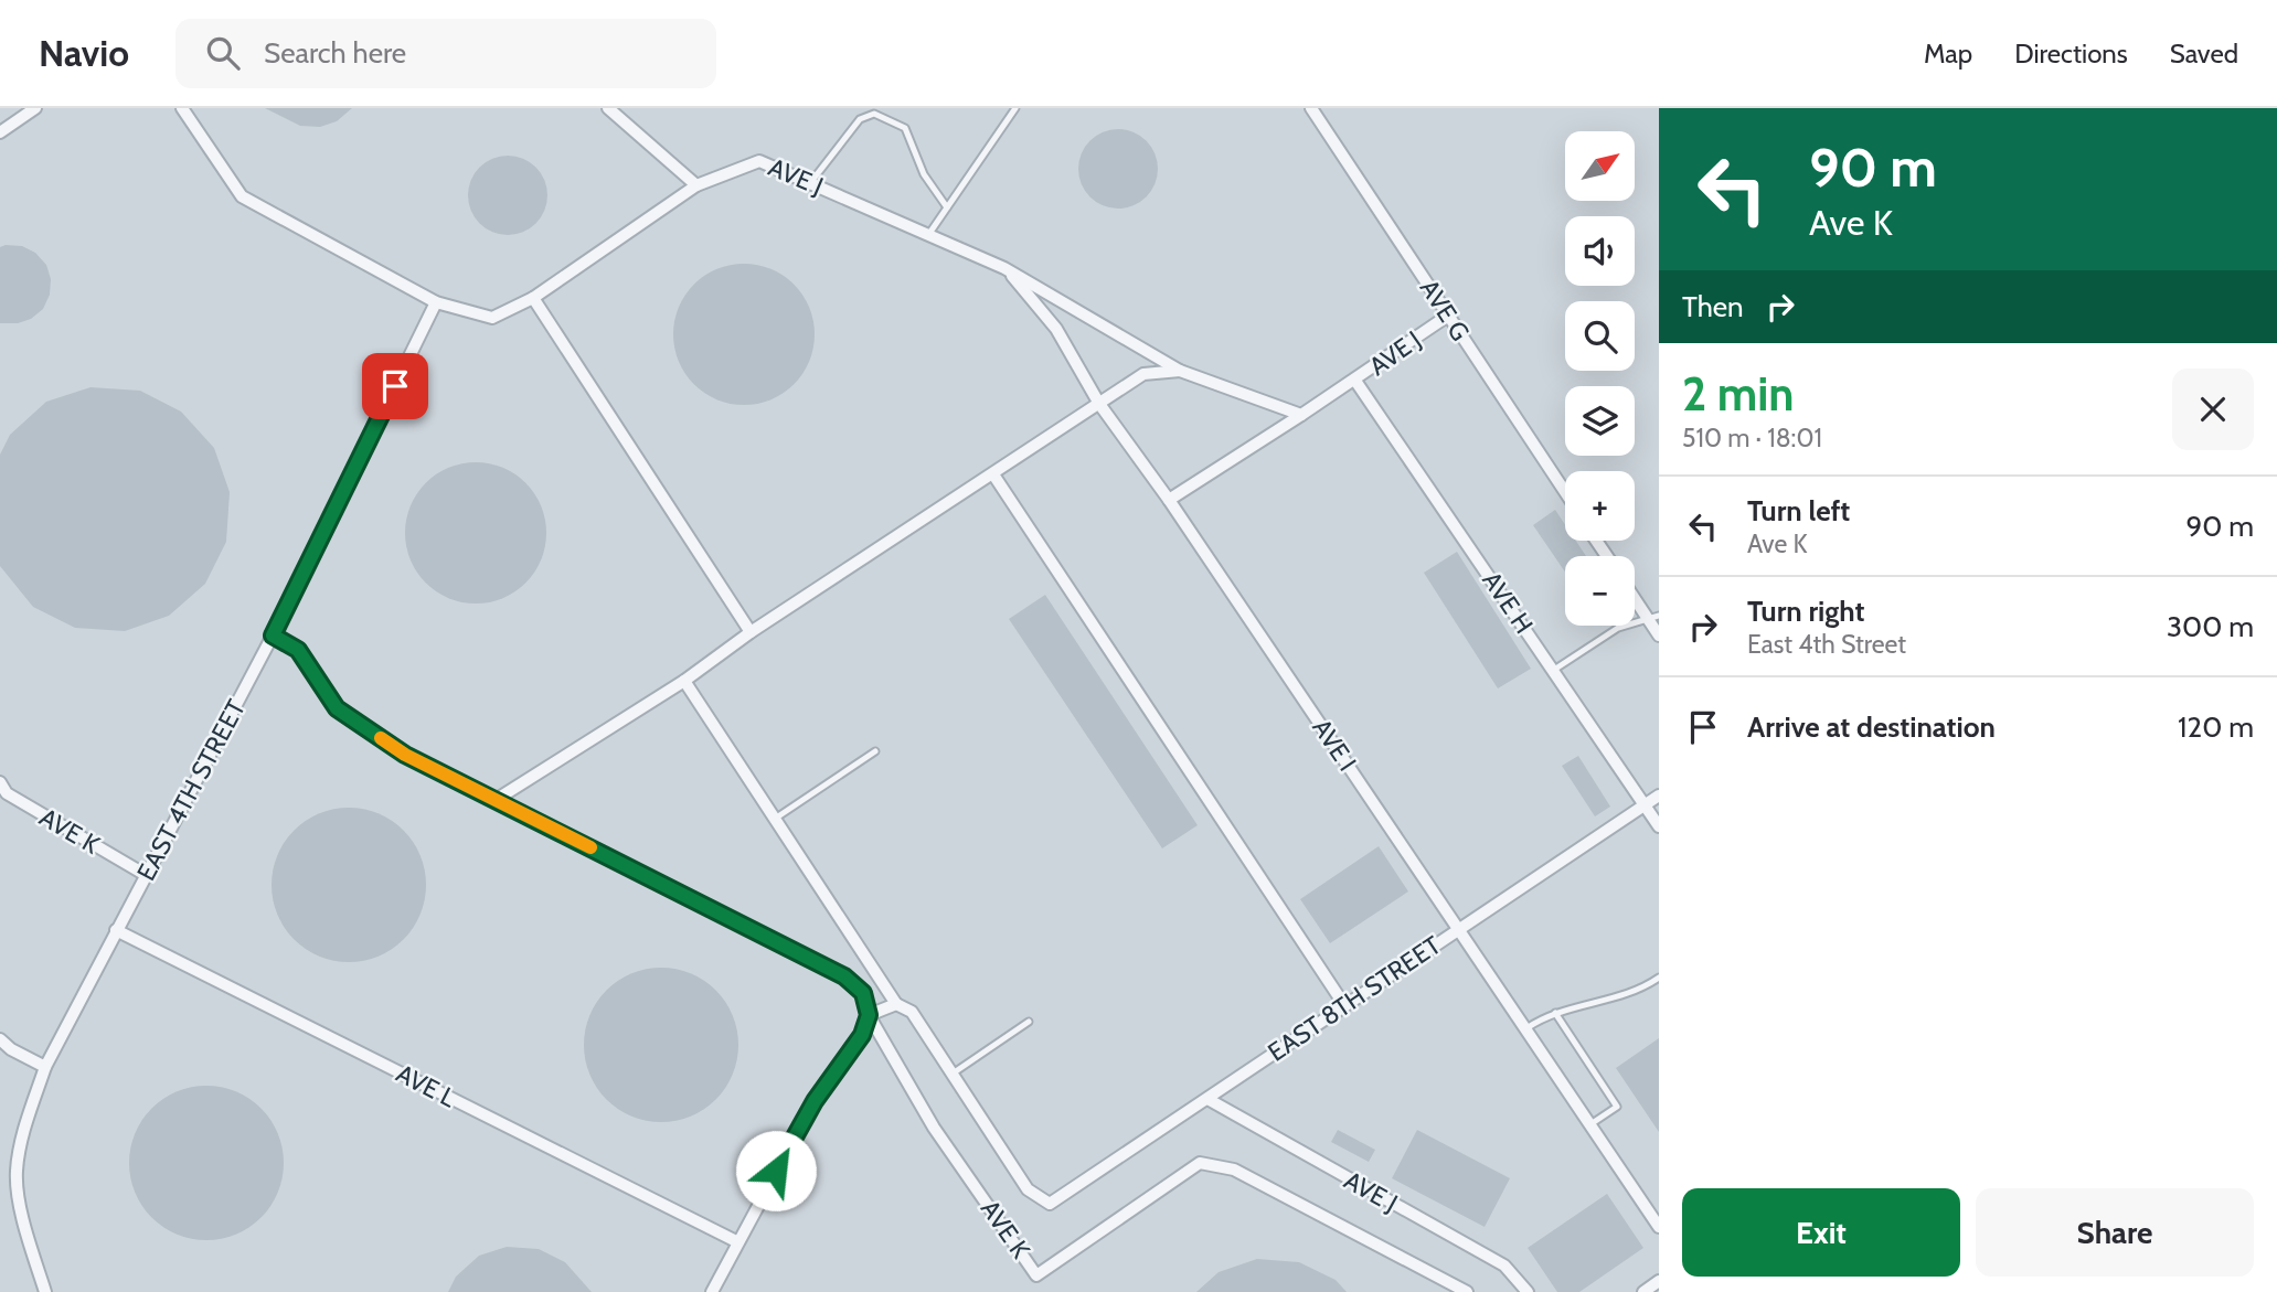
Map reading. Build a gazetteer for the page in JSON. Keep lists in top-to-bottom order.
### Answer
{
  "streets": {
    "street": [
      "AVE J",
      "AVE G",
      "AVE H",
      "AVE I",
      "EAST 4TH STREET",
      "AVE K",
      "EAST 8TH STREET",
      "AVE L"
    ]
  },
  "crossings": [
    ["AVE J", "AVE G"],
    ["AVE J", "AVE H"],
    ["AVE J", "AVE I"],
    ["AVE J", "EAST 4TH STREET"],
    ["AVE J", "EAST 8TH STREET"],
    ["AVE H", "EAST 8TH STREET"],
    ["AVE I", "EAST 8TH STREET"],
    ["EAST 4TH STREET", "AVE K"],
    ["EAST 4TH STREET", "AVE L"]
  ],
  "north": "top right",
  "page": {
    "header": "Navio",
    "search": "Search here",
    "nav": ["Map", "Directions", "Saved"],
    "turn": ["90 m", "Ave K"],
    "map_buttons": ["+", "−"],
    "then": "Then",
    "heading": ["2 min", "510 m · 18:01"],
    "list": [
      {
        "name": "Turn left",
        "note": "Ave K",
        "value": "90 m"
      },
      {
        "name": "Turn right",
        "note": "East 4th Street",
        "value": "300 m"
      },
      {
        "name": "Arrive at destination",
        "value": "120 m"
      }
    ],
    "buttons": ["Exit", "Share"]
  }
}
